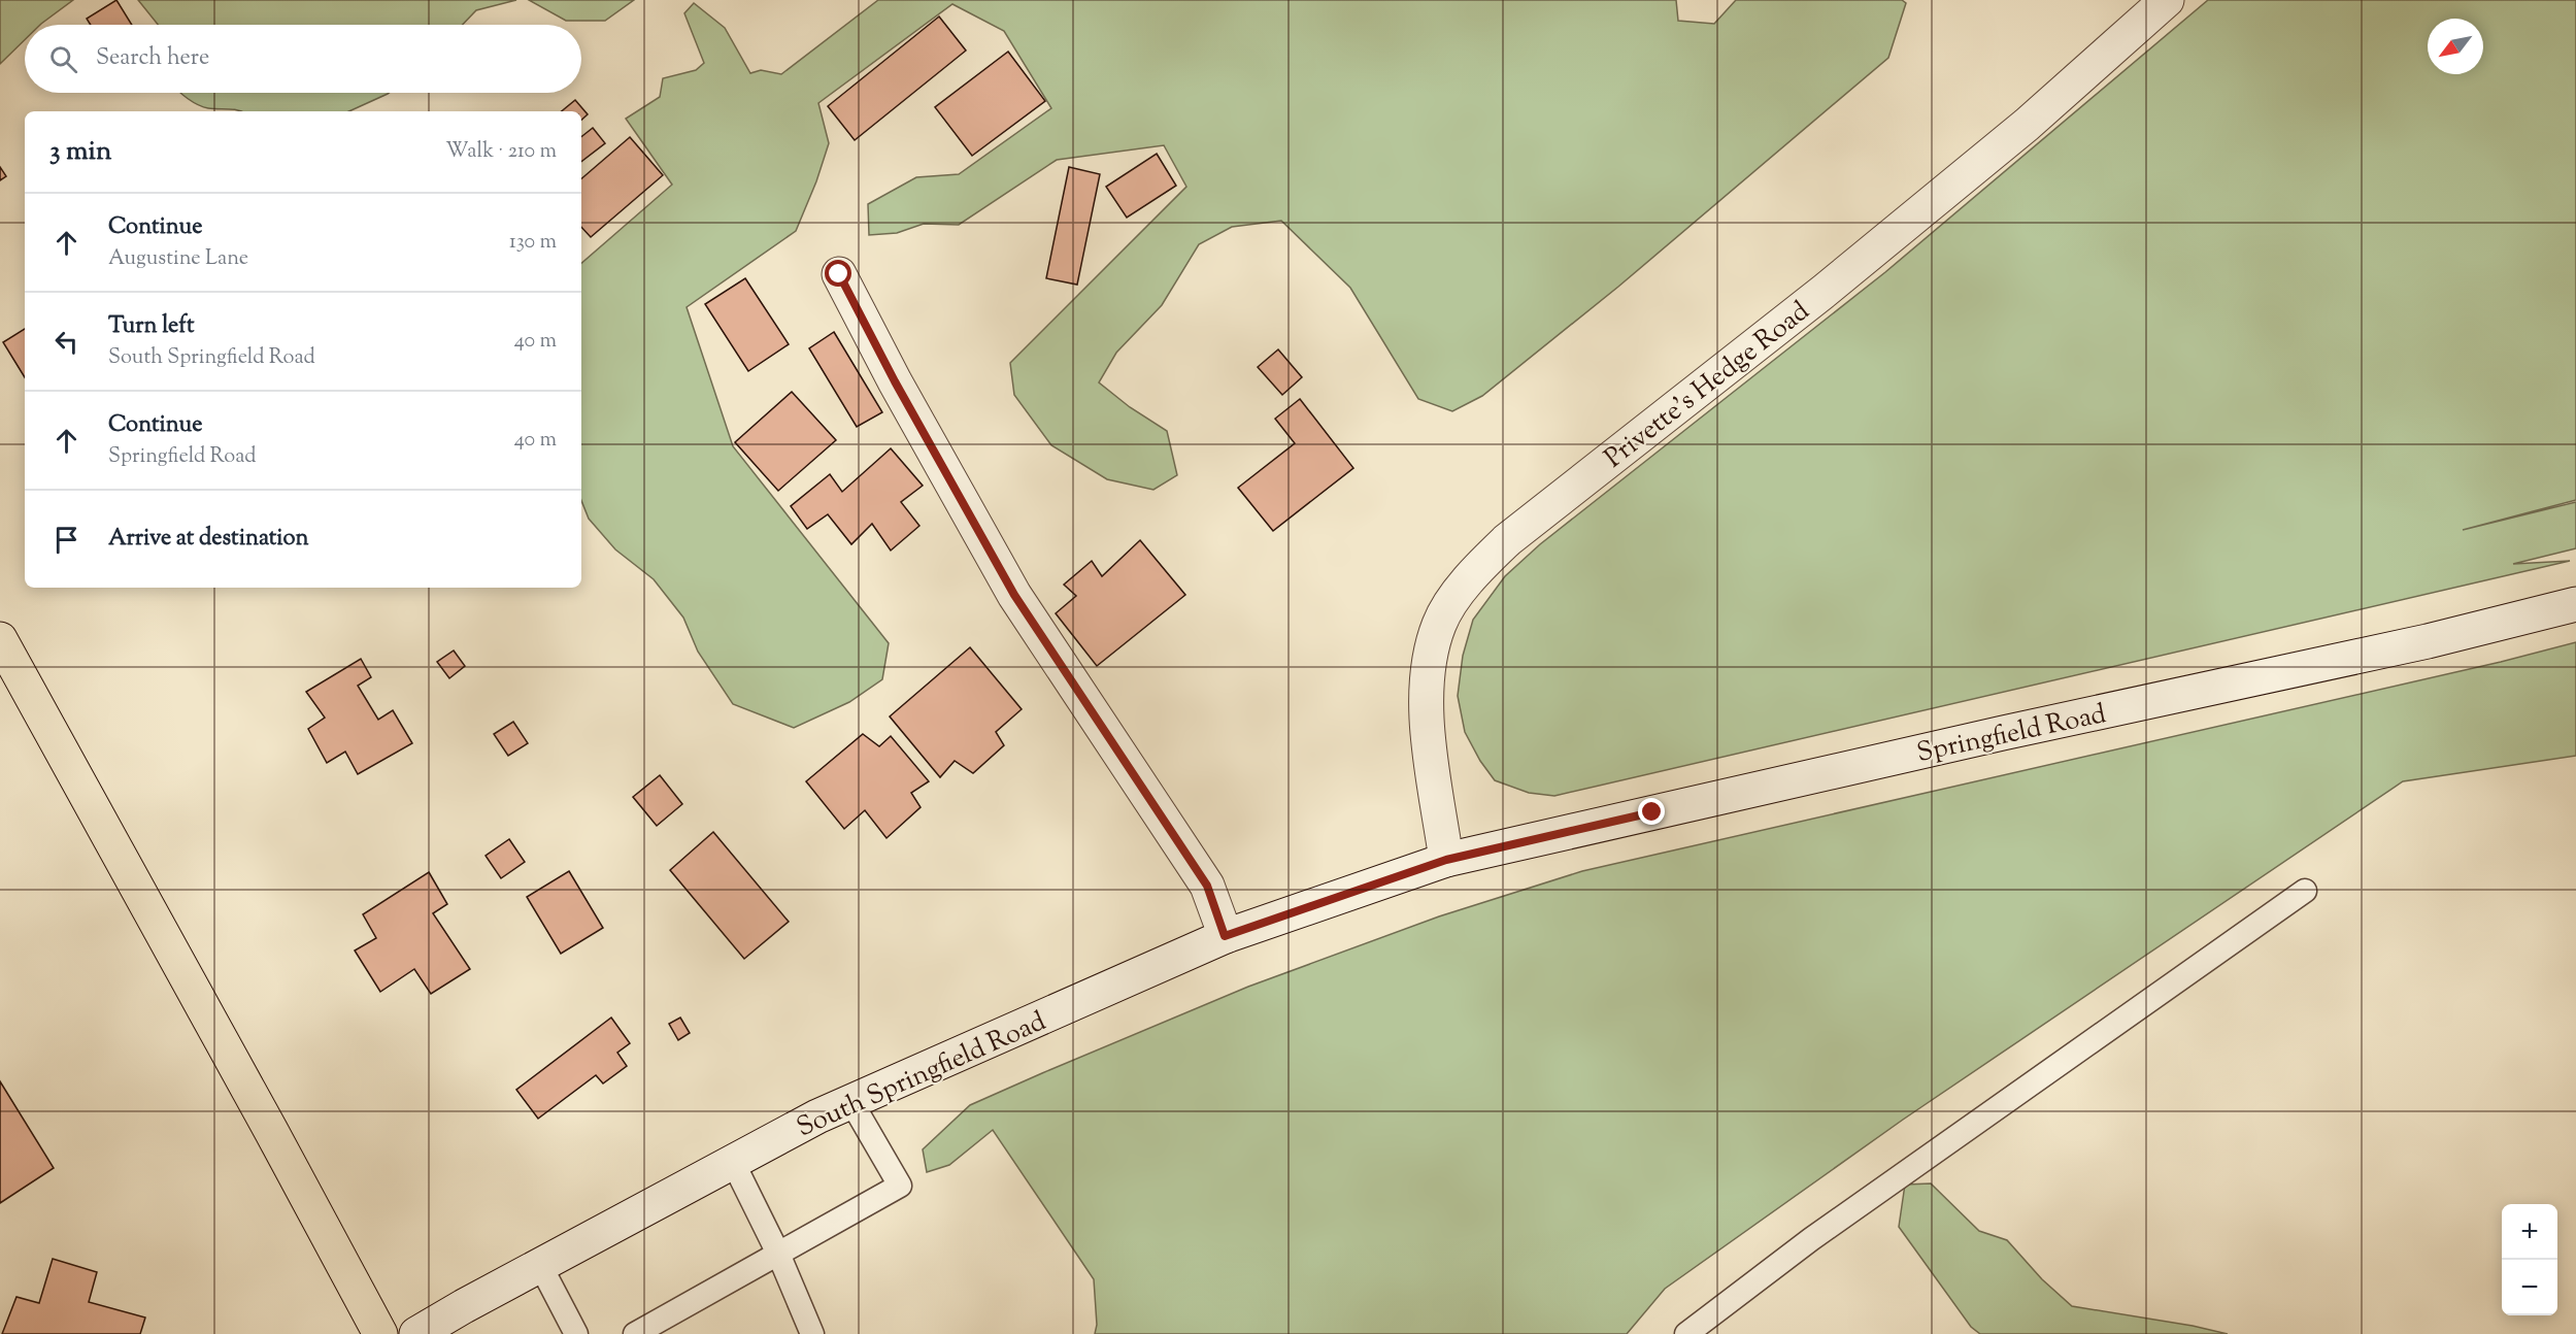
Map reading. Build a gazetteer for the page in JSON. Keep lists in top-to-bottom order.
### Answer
{
  "streets": {
    "main road": ["Privette's Hedge Road", "Springfield Road", "South Springfield Road"]
  },
  "crossings": [
    ["Privette's Hedge Road", "Springfield Road"],
    ["Privette's Hedge Road", "South Springfield Road"],
    ["Springfield Road", "South Springfield Road"]
  ],
  "north": "bottom left",
  "page": {
    "search": "Search here",
    "heading": ["3 min", "Walk · 210 m"],
    "list": [
      ["Continue", "Augustine Lane", "130 m"],
      ["Turn left", "South Springfield Road", "40 m"],
      ["Continue", "Springfield Road", "40 m"],
      "Arrive at destination"
    ],
    "map_buttons": ["+", "−"]
  }
}
